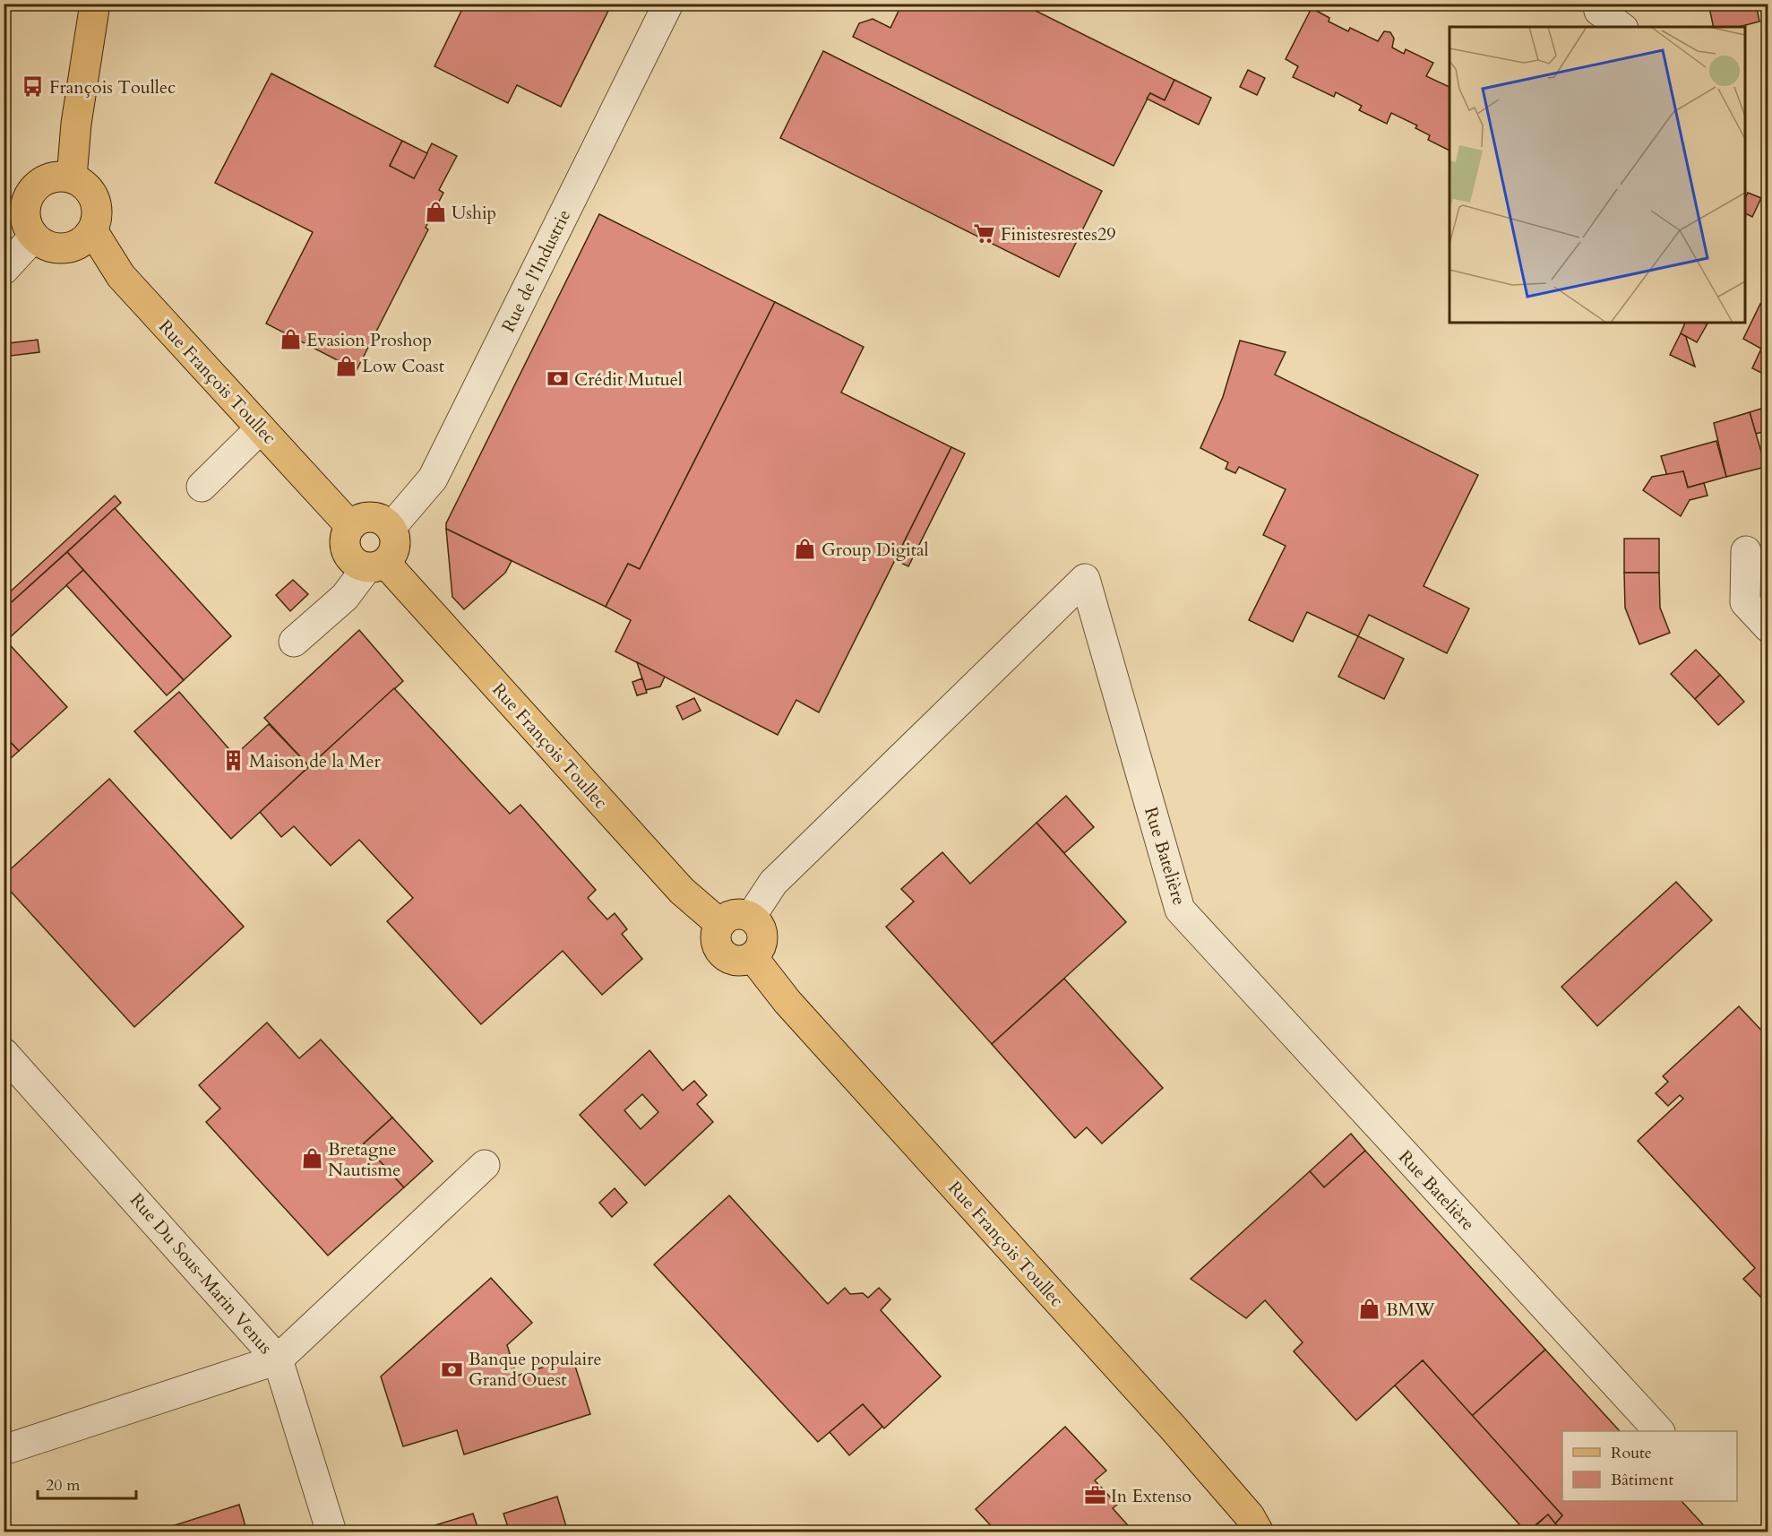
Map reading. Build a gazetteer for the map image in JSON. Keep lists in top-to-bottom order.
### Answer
{
  "streets": {
    "main road": ["Rue François Toullec"],
    "street": ["Rue de l'Industrie", "Rue Batelière", "Rue Du Sous-Marin Venus"]
  },
  "crossings": [
    ["Rue de l'Industrie", "Rue François Toullec"],
    ["Rue François Toullec", "Rue Batelière"]
  ],
  "places": {
    "bus stop": ["François Toullec"],
    "shop": [
      "Uship",
      "Evasion Proshop",
      "Low Coast",
      "Group Digital",
      "Bretagne Nautisme",
      "BMW"
    ],
    "supermarket": ["Finistesrestes29"],
    "bank": ["Crédit Mutuel", "Banque populaire Grand Ouest"],
    "building": ["Maison de la Mer"],
    "office": ["In Extenso"]
  },
  "legend": ["Route", "Bâtiment"],
  "scale_bar": "20 m"
}
